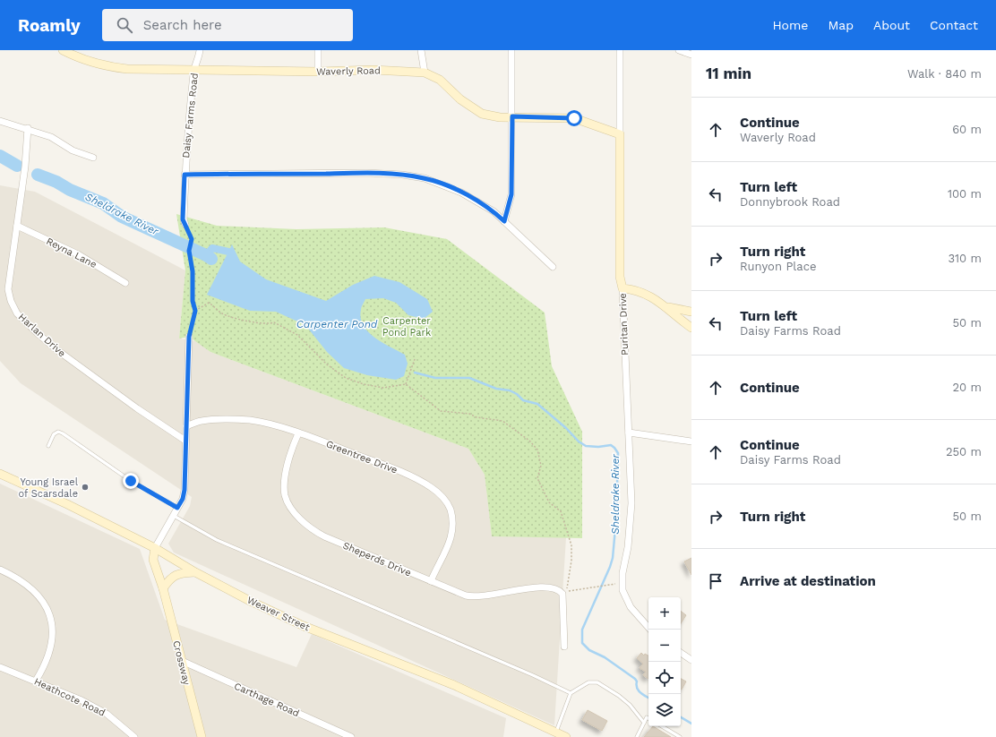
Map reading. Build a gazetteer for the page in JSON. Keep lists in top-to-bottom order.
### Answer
{
  "streets": {
    "street": [
      "Waverly Road",
      "Daisy Farms Road",
      "Reyna Lane",
      "Puritan Drive",
      "Harlan Drive",
      "Greentree Drive",
      "Sheperds Drive",
      "Weaver Street",
      "Crossway",
      "Heathcote Road",
      "Carthage Road"
    ]
  },
  "crossings": [
    ["Waverly Road", "Daisy Farms Road"],
    ["Waverly Road", "Puritan Drive"],
    ["Reyna Lane", "Harlan Drive"],
    ["Greentree Drive", "Sheperds Drive"],
    ["Weaver Street", "Crossway"],
    ["Crossway", "Carthage Road"]
  ],
  "water": ["Sheldrake River", "Carpenter Pond"],
  "parks": ["Carpenter Pond Park"],
  "places": ["Young Israel of Scarsdale"],
  "page": {
    "header": "Roamly",
    "search": "Search here",
    "nav": [
      "Home",
      "Map",
      "About",
      "Contact"
    ],
    "heading": ["11 min", "Walk · 840 m"],
    "list": [
      ["Continue", "Waverly Road", "60 m"],
      ["Turn left", "Donnybrook Road", "100 m"],
      ["Turn right", "Runyon Place", "310 m"],
      ["Turn left", "Daisy Farms Road", "50 m"],
      ["Continue", "20 m"],
      ["Continue", "Daisy Farms Road", "250 m"],
      ["Turn right", "50 m"],
      "Arrive at destination"
    ],
    "map_buttons": ["+", "−"]
  }
}
